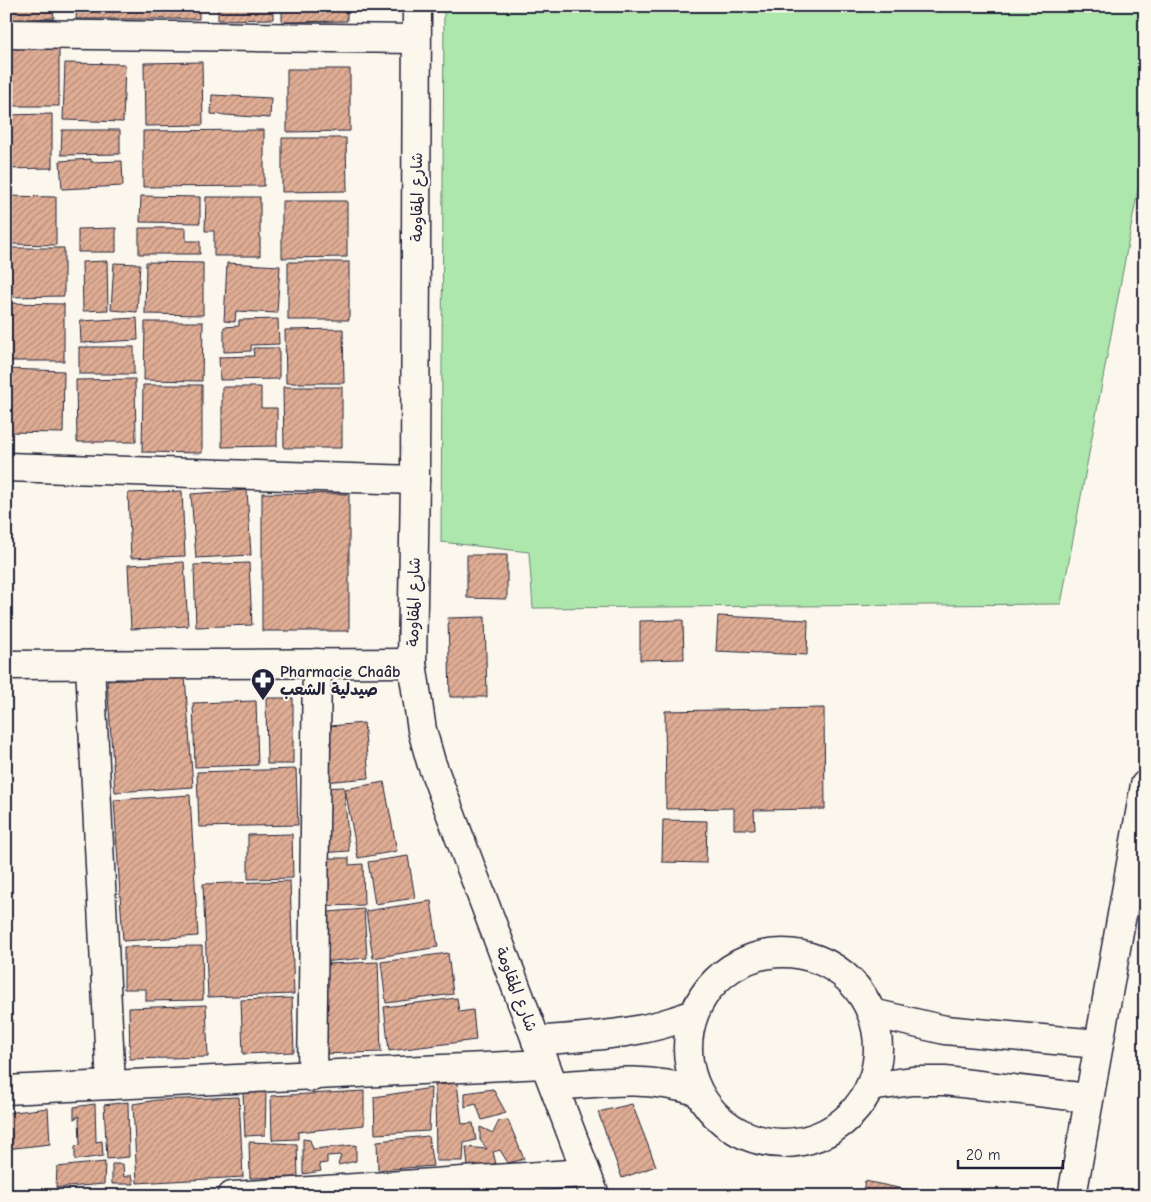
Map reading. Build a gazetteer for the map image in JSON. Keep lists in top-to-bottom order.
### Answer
{
  "streets": {
    "street": ["شارع المقاومة"]
  },
  "places": {
    "pharmacy": ["Pharmacie Chaâb صيدلية الشعب"]
  },
  "scale_bar": "20 m"
}
